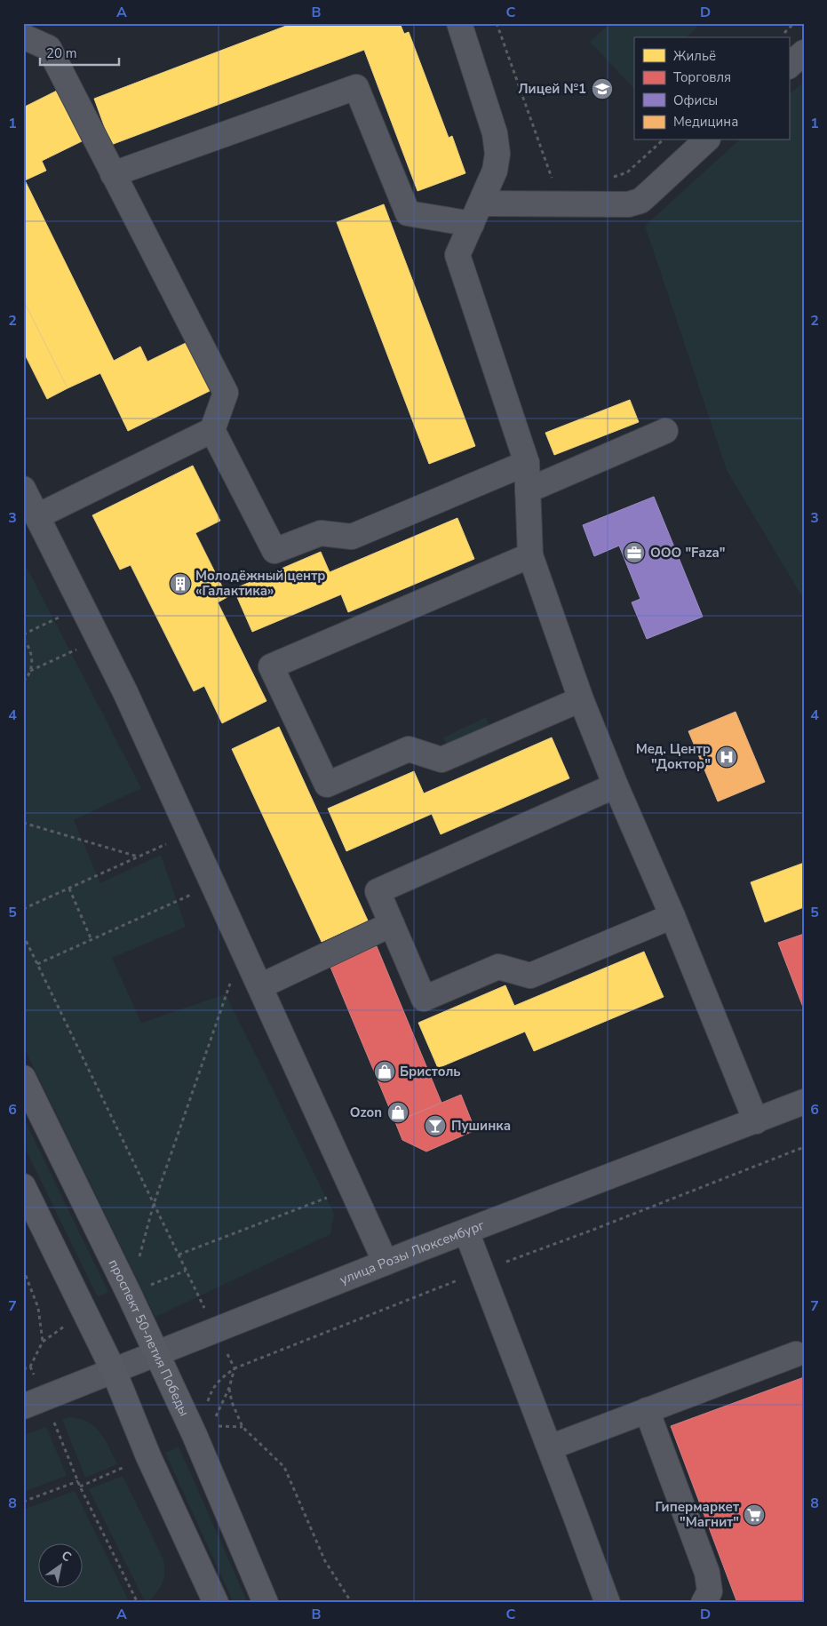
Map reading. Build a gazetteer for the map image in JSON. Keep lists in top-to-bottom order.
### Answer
{
  "streets": {
    "main road": ["проспект 50-летия Победы"],
    "street": ["улица Розы Люксембург"]
  },
  "crossings": [
    ["улица Розы Люксембург", "проспект 50-летия Победы"]
  ],
  "places": {
    "school or university": ["Лицей №1"],
    "office": ["OOO \"Faza\""],
    "building": ["Молодёжный центр «Галактика»"],
    "hospital": ["Мед. Центр \"Доктор\""],
    "shop": ["Бристоль", "Ozon"],
    "bar": ["Пушинка"],
    "supermarket": ["Гипермаркет \"Магнит\""]
  },
  "legend": [
    "Жильё",
    "Торговля",
    "Офисы",
    "Медицина"
  ],
  "scale_bar": "20 m",
  "north": "top right",
  "grid": {
    "columns": [
      "A",
      "B",
      "C",
      "D"
    ],
    "rows": [
      "1",
      "2",
      "3",
      "4",
      "5",
      "6",
      "7",
      "8"
    ]
  }
}
